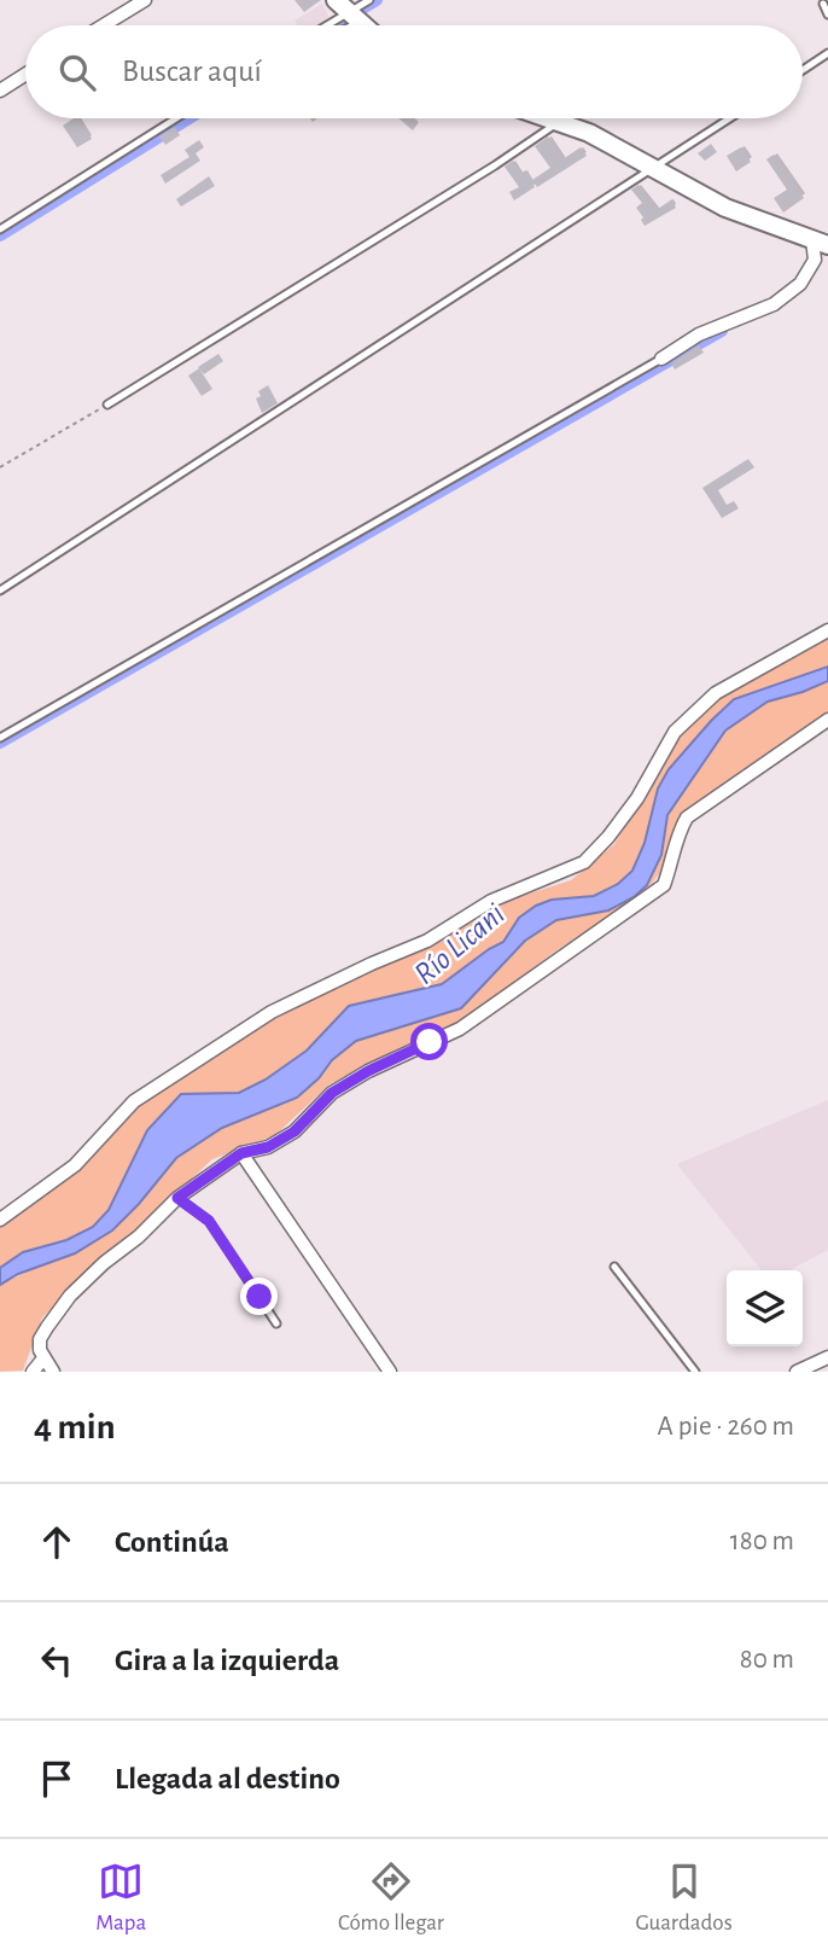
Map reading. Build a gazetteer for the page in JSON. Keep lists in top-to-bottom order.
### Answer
{
  "water": ["Río Licani"],
  "page": {
    "search": "Buscar aquí",
    "heading": ["4 min", "A pie · 260 m"],
    "list": [
      ["Continúa", "180 m"],
      ["Gira a la izquierda", "80 m"],
      "Llegada al destino"
    ],
    "nav": ["Mapa", "Cómo llegar", "Guardados"]
  }
}
